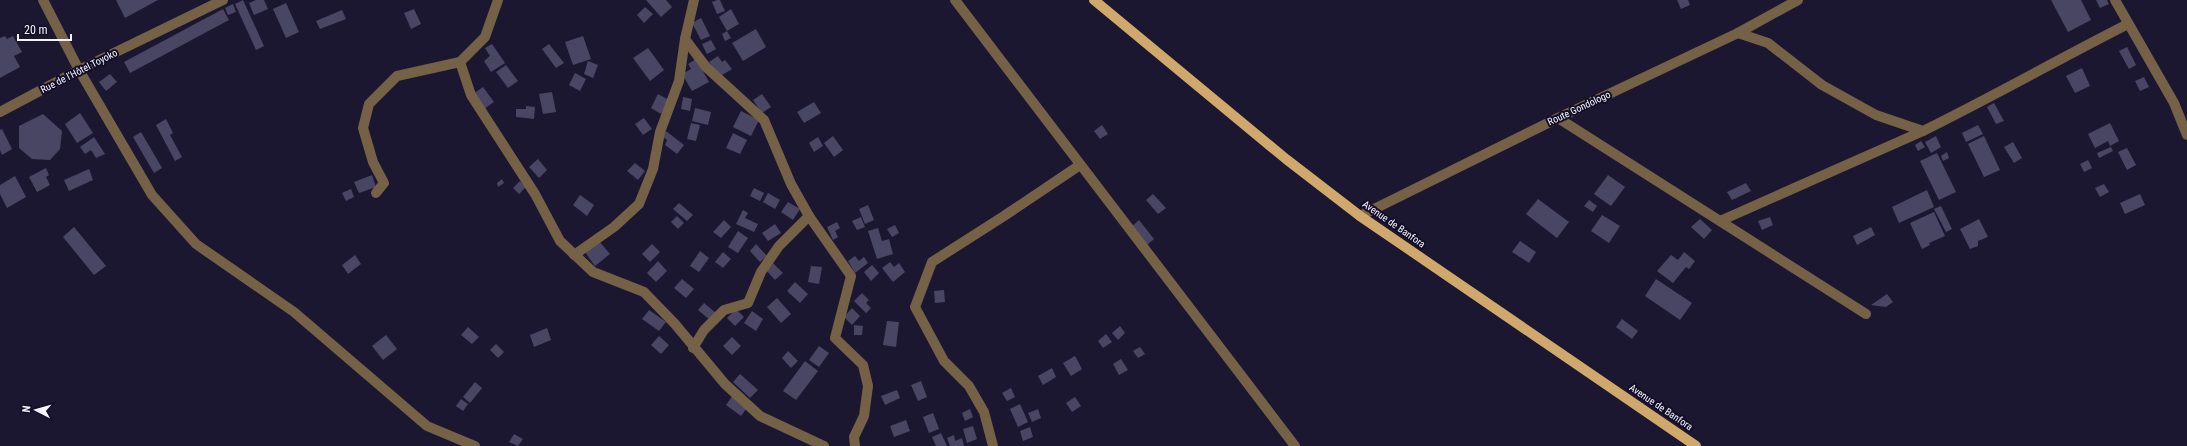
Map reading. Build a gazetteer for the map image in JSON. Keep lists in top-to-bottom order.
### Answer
{
  "streets": {
    "main road": ["Avenue de Banfora"],
    "street": ["Rue de l'Hôtel Toyoko", "Route Gondologo"]
  },
  "crossings": [
    ["Route Gondologo", "Avenue de Banfora"]
  ],
  "scale_bar": "20 m",
  "north": "left"
}
